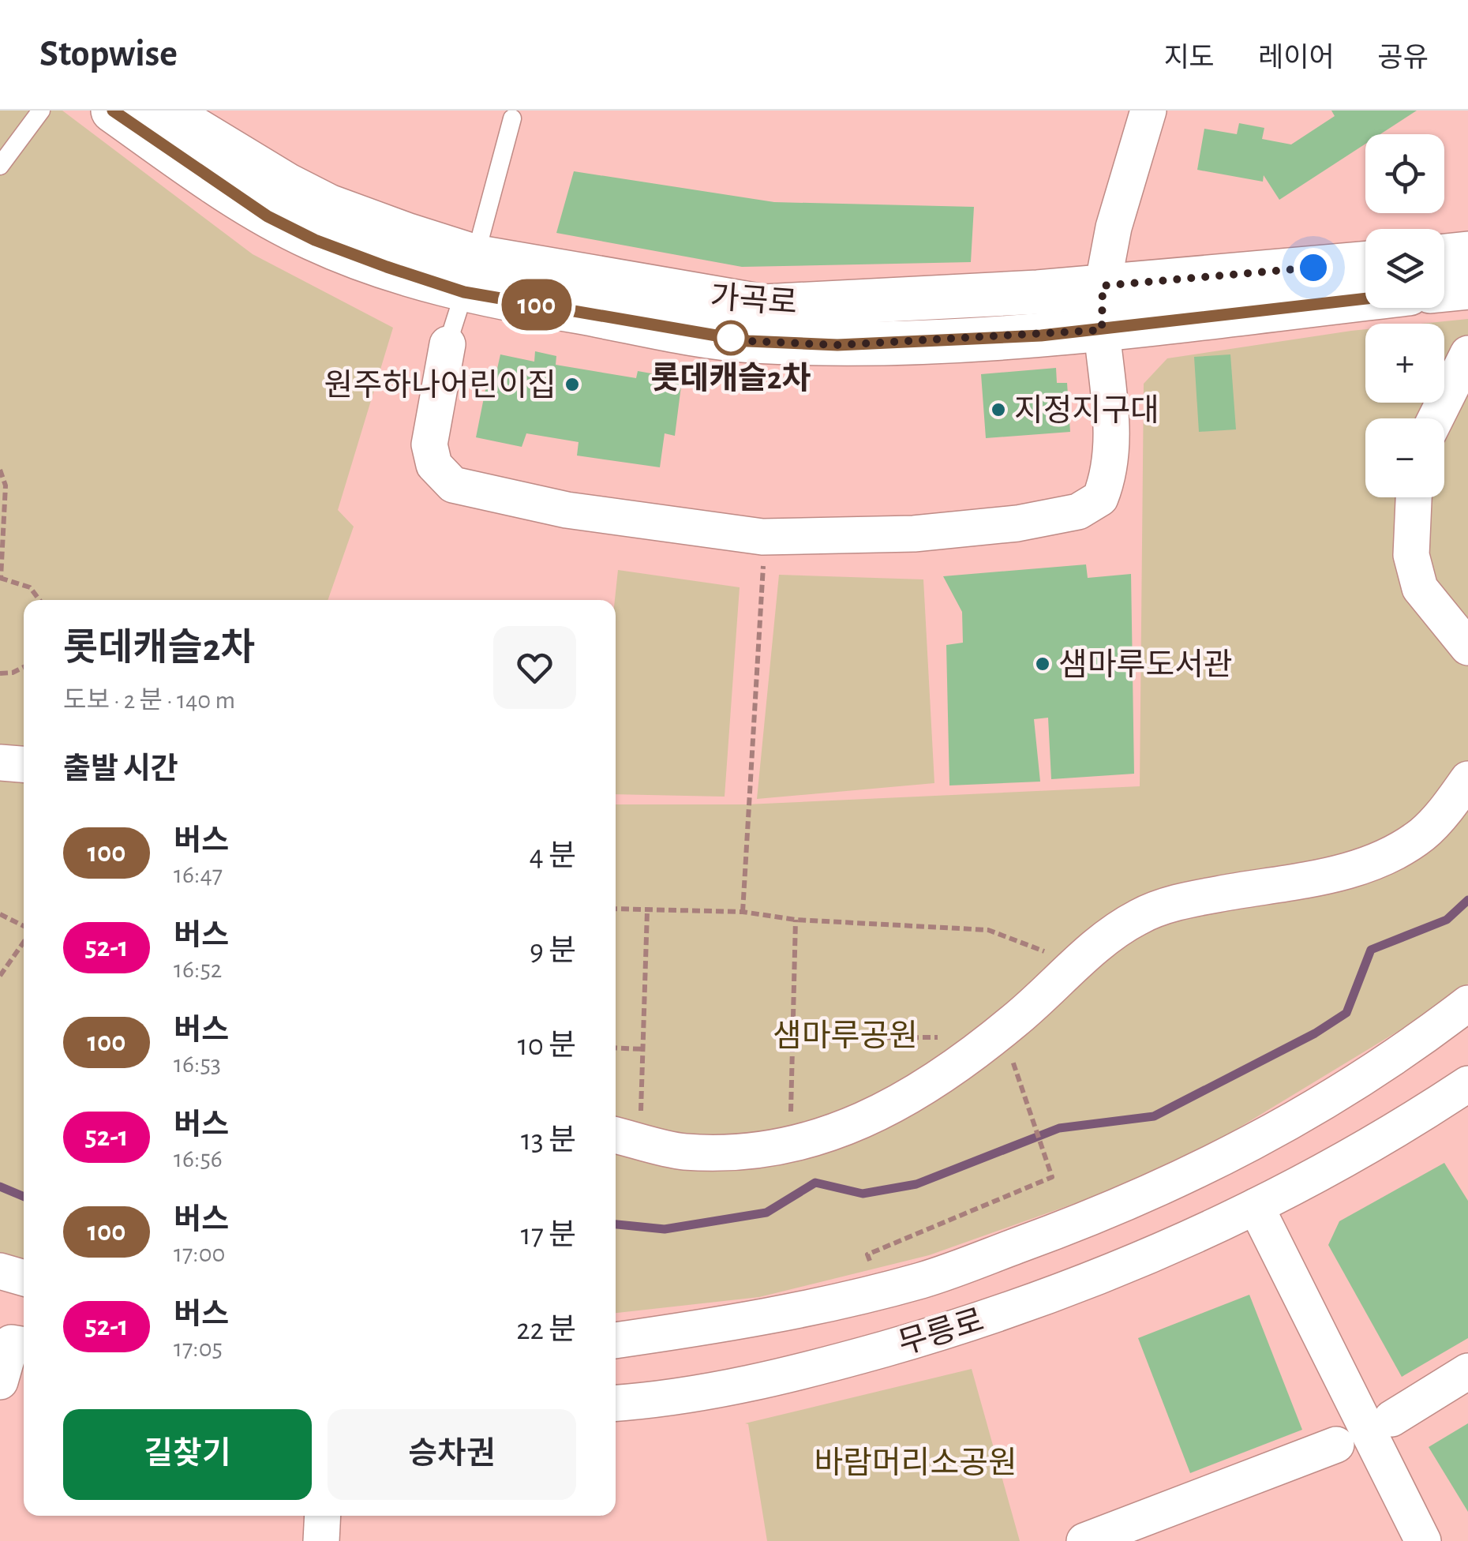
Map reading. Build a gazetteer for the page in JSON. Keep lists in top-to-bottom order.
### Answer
{
  "streets": {
    "street": ["가곡로", "무릉로"]
  },
  "parks": ["샘마루공원", "바람머리소공원"],
  "places": [
    "롯데캐슬2차",
    "원주하나어린이집",
    "지정지구대",
    "샘마루도서관"
  ],
  "lines": ["bus line 100"],
  "page": {
    "header": "Stopwise",
    "nav": ["지도", "레이어", "공유"],
    "on_map": "100",
    "map_buttons": ["+", "−"],
    "heading": [
      ["롯데캐슬2차", "도보 · 2 분 · 140 m"],
      "출발 시간"
    ],
    "list": [
      {
        "mark": "100",
        "name": "버스",
        "note": "16:47",
        "value": "4 분"
      },
      {
        "mark": "52-1",
        "name": "버스",
        "note": "16:52",
        "value": "9 분"
      },
      {
        "mark": "100",
        "name": "버스",
        "note": "16:53",
        "value": "10 분"
      },
      {
        "mark": "52-1",
        "name": "버스",
        "note": "16:56",
        "value": "13 분"
      },
      {
        "mark": "100",
        "name": "버스",
        "note": "17:00",
        "value": "17 분"
      },
      {
        "mark": "52-1",
        "name": "버스",
        "note": "17:05",
        "value": "22 분"
      }
    ],
    "buttons": ["길찾기", "승차권"]
  }
}
